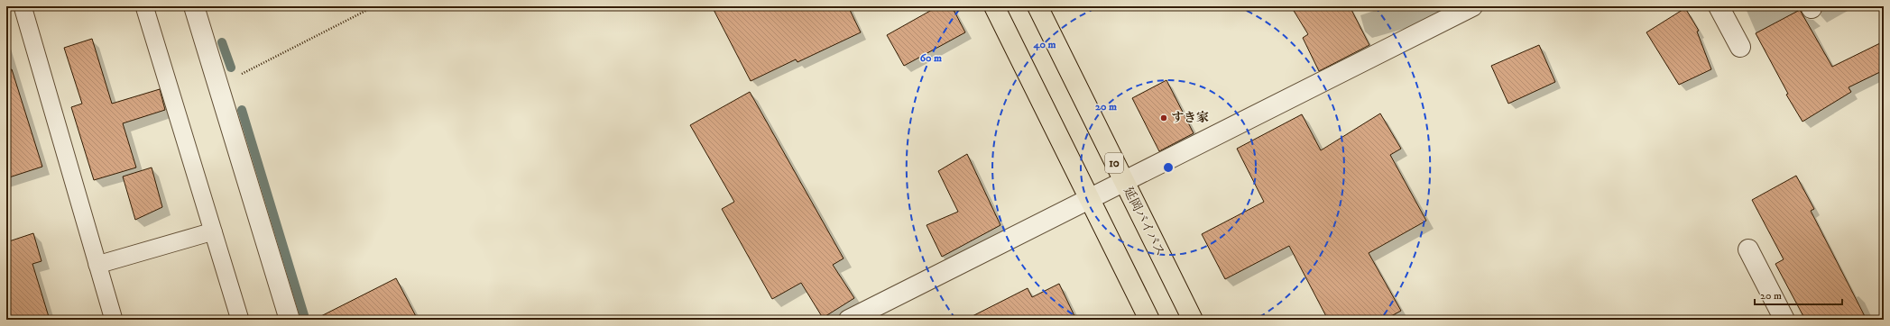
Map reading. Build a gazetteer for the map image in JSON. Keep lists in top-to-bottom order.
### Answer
{
  "streets": {
    "highway": ["10", "延岡バイパス"]
  },
  "places": ["すき家"],
  "scale_bar": "20 m",
  "rings": ["40 m", "60 m", "20 m"]
}
